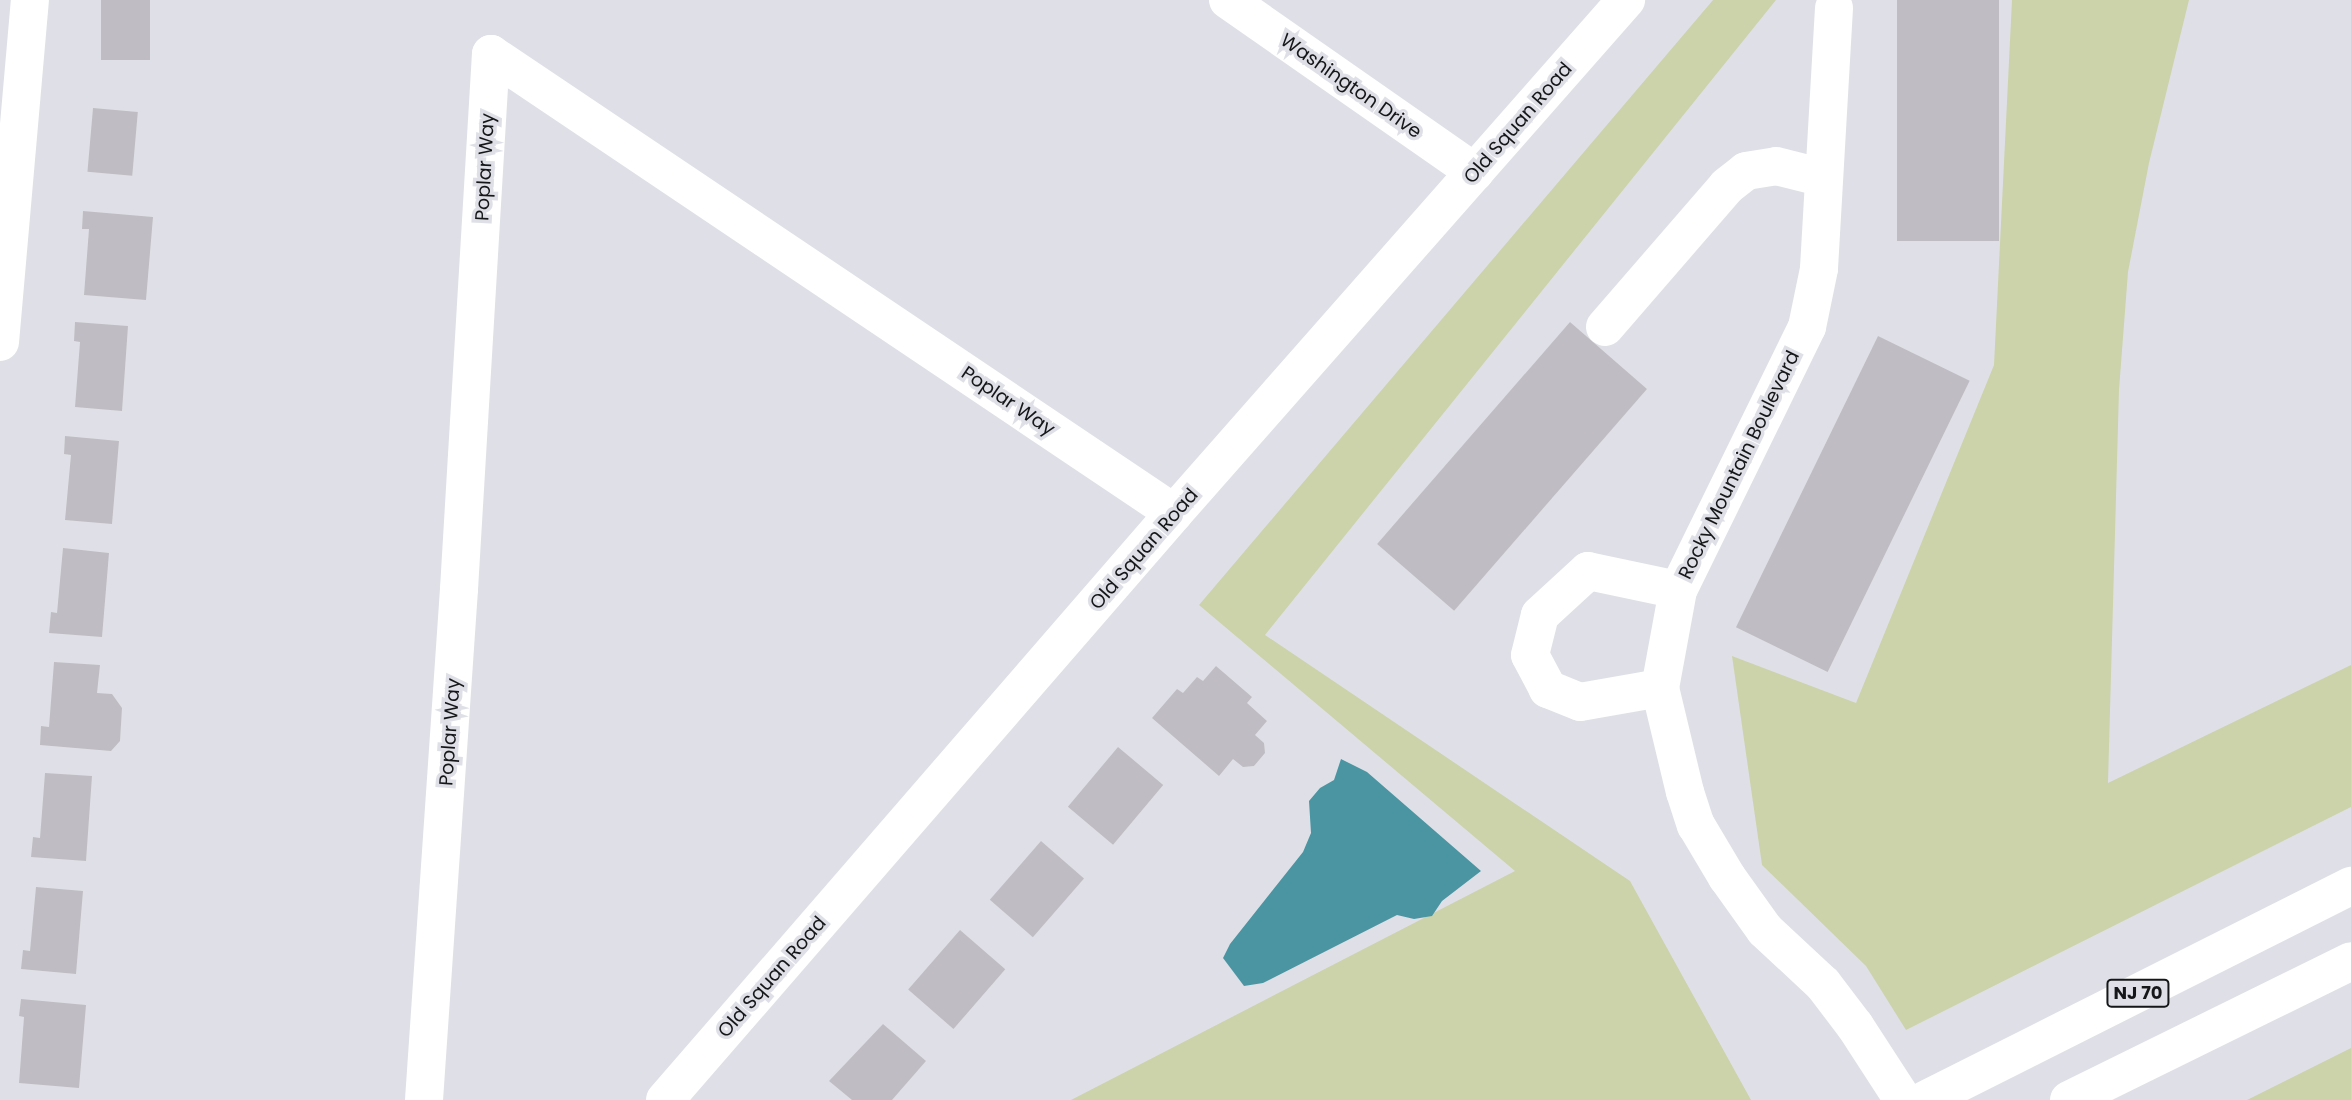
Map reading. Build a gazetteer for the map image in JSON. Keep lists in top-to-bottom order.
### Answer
{
  "streets": {
    "main road": [
      "Washington Drive",
      "Old Squan Road",
      "Poplar Way",
      "Rocky Mountain Boulevard",
      "NJ 70"
    ]
  },
  "crossings": [
    ["Washington Drive", "Old Squan Road"],
    ["Old Squan Road", "Poplar Way"]
  ]
}
